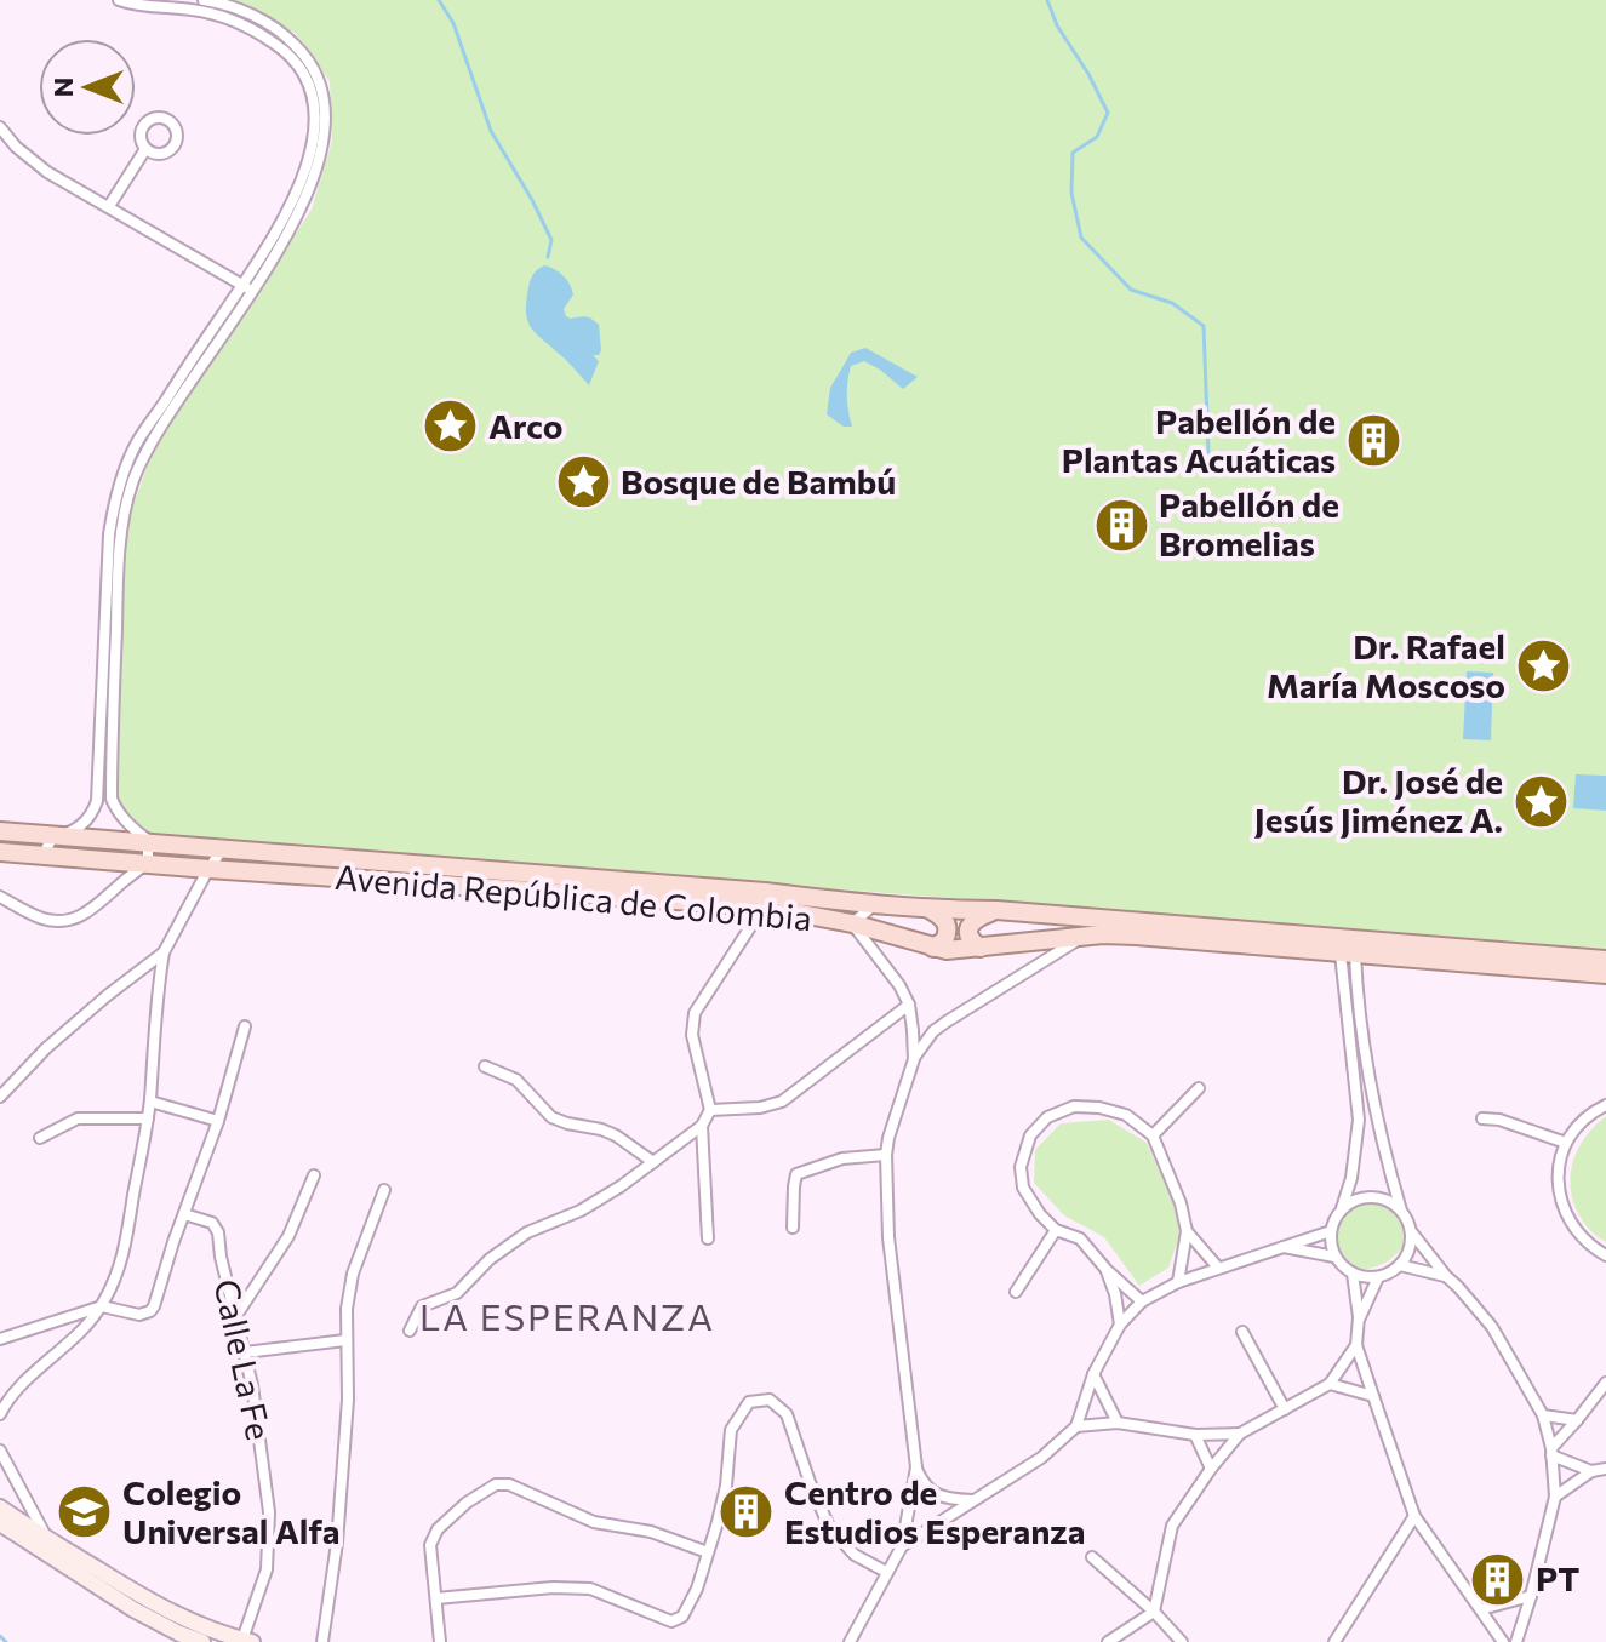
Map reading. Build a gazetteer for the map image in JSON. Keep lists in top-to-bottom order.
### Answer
{
  "streets": {
    "main road": ["Avenida República de Colombia"],
    "street": ["Calle La Fe"]
  },
  "districts": ["LA ESPERANZA"],
  "places": {
    "place": [
      "Arco",
      "Bosque de Bambú",
      "Dr. Rafael María Moscoso",
      "Dr. José de Jesús Jiménez A."
    ],
    "building": [
      "Pabellón de Plantas Acuáticas",
      "Pabellón de Bromelias",
      "Centro de Estudios Esperanza",
      "PT"
    ],
    "school or university": ["Colegio Universal Alfa"]
  },
  "north": "left"
}
